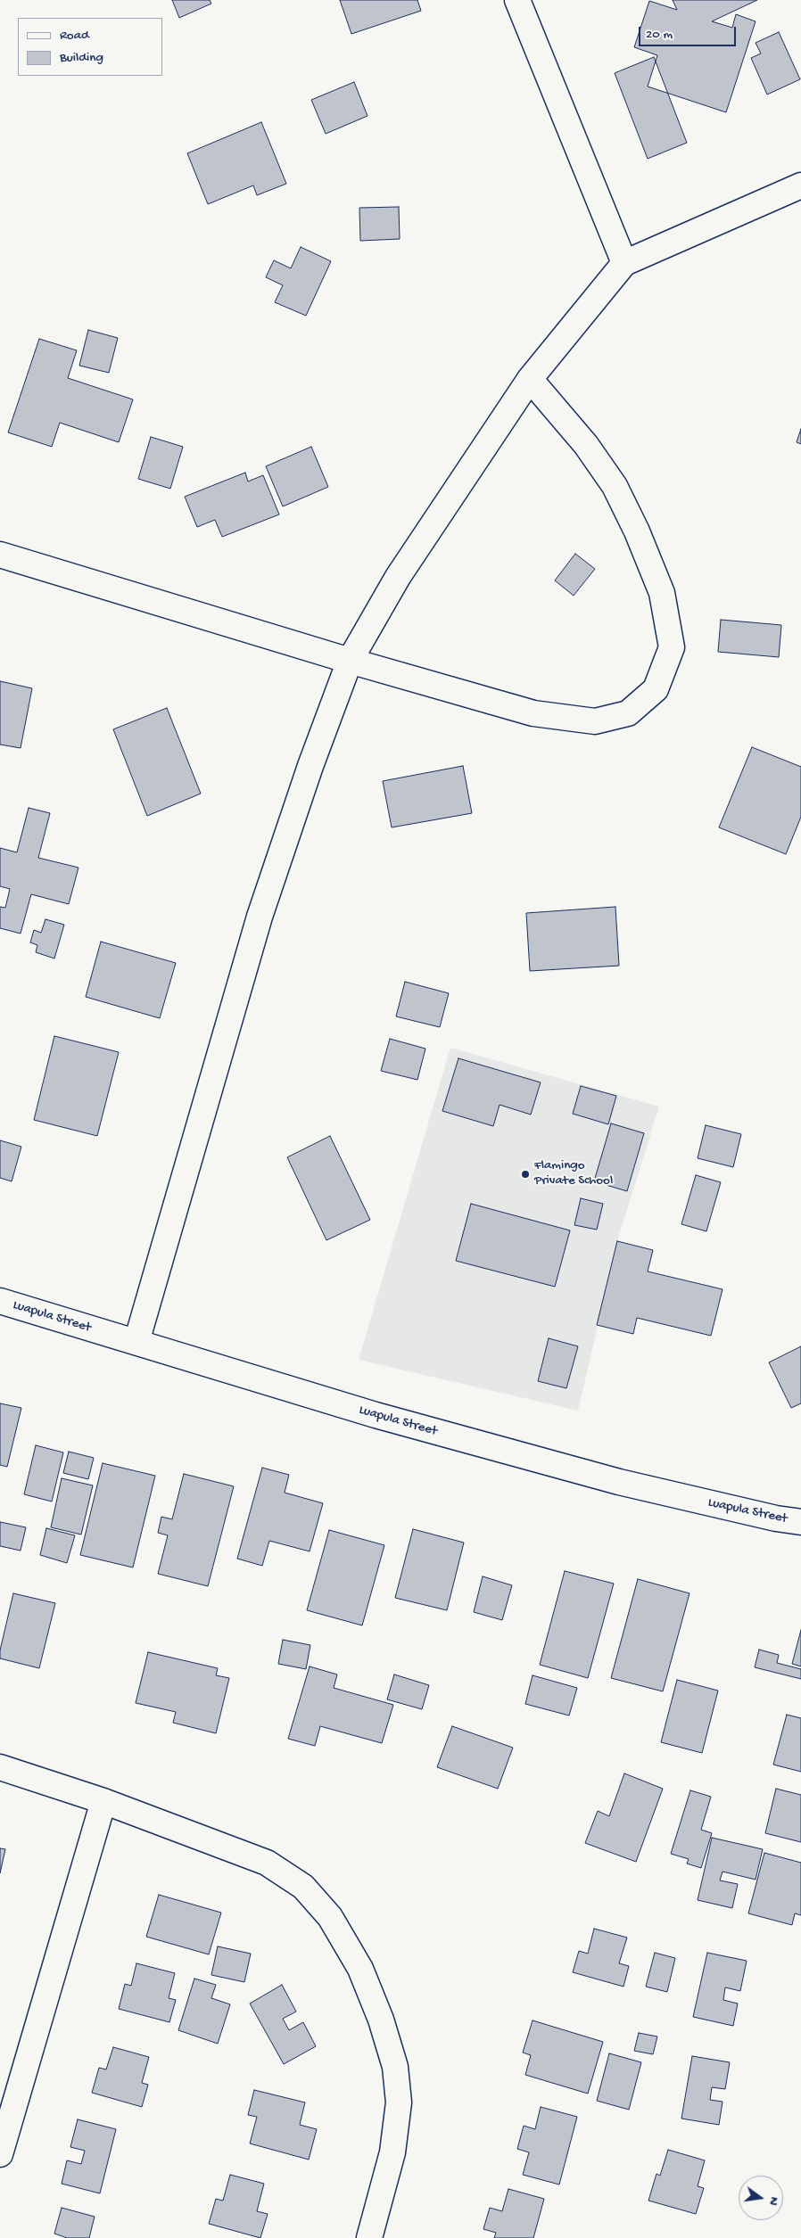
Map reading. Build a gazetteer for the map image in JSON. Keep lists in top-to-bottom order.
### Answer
{
  "streets": {
    "street": ["Luapula Street"]
  },
  "places": ["Flamingo Private School"],
  "legend": ["Road", "Building"],
  "scale_bar": "20 m",
  "north": "right"
}
